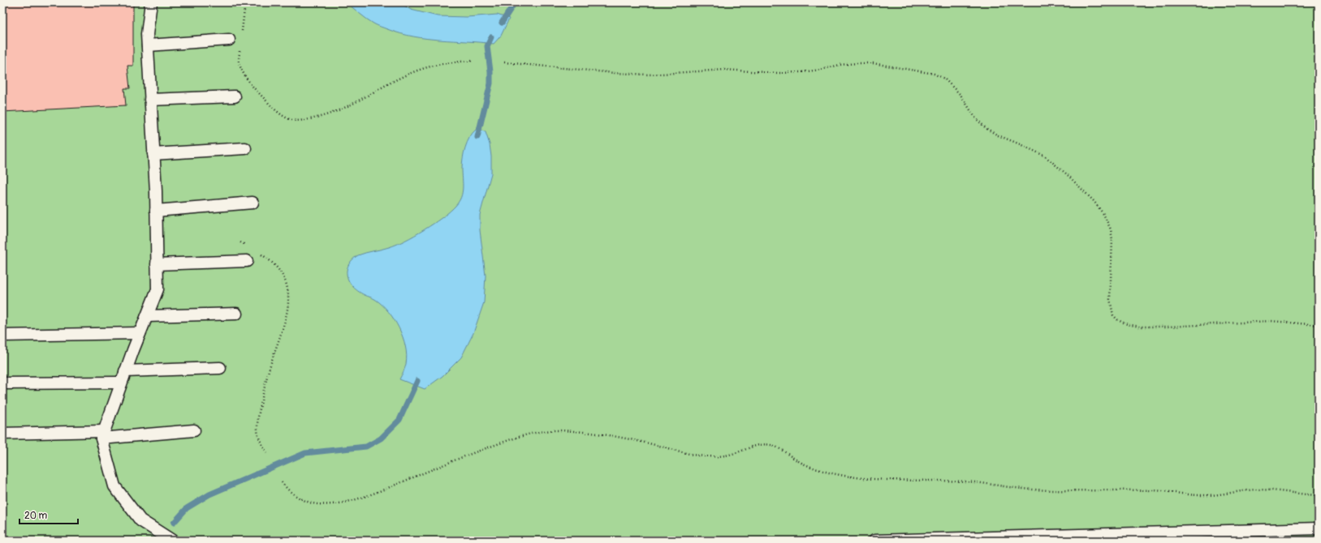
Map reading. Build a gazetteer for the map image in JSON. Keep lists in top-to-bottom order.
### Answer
{
  "scale_bar": "20 m"
}
